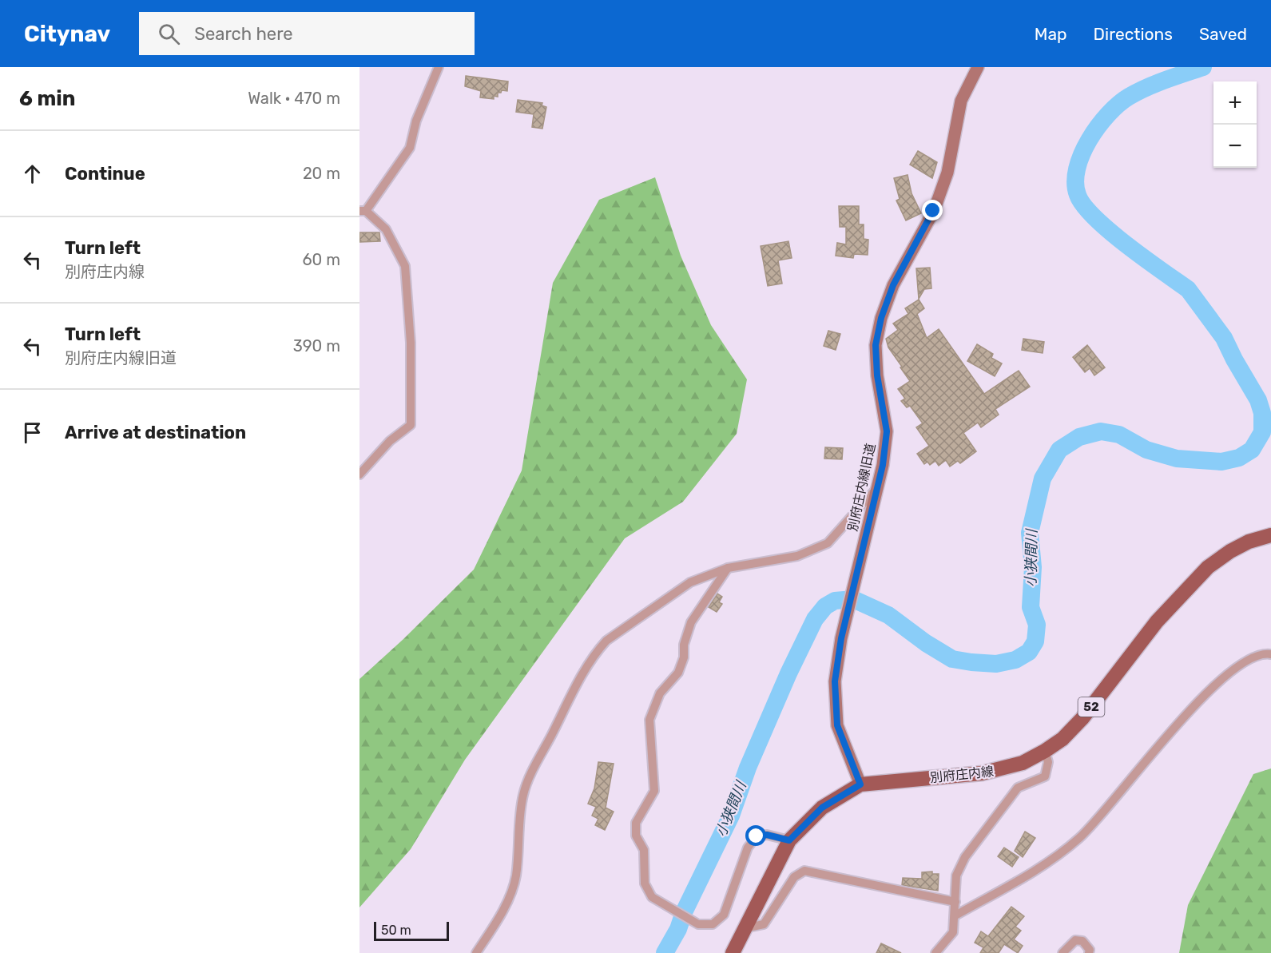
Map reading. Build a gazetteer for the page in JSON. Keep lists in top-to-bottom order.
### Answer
{
  "streets": {
    "main road": ["52", "別府庄内線"],
    "street": ["別府庄内線旧道"]
  },
  "crossings": [
    ["別府庄内線旧道", "別府庄内線"]
  ],
  "water": ["小狭間川"],
  "scale_bar": "50 m",
  "page": {
    "header": "Citynav",
    "search": "Search here",
    "nav": ["Map", "Directions", "Saved"],
    "heading": ["6 min", "Walk · 470 m"],
    "map_buttons": ["+", "−"],
    "list": [
      ["Continue", "20 m"],
      ["Turn left", "別府庄内線", "60 m"],
      ["Turn left", "別府庄内線旧道", "390 m"],
      "Arrive at destination"
    ],
    "scale": "50 m"
  }
}
